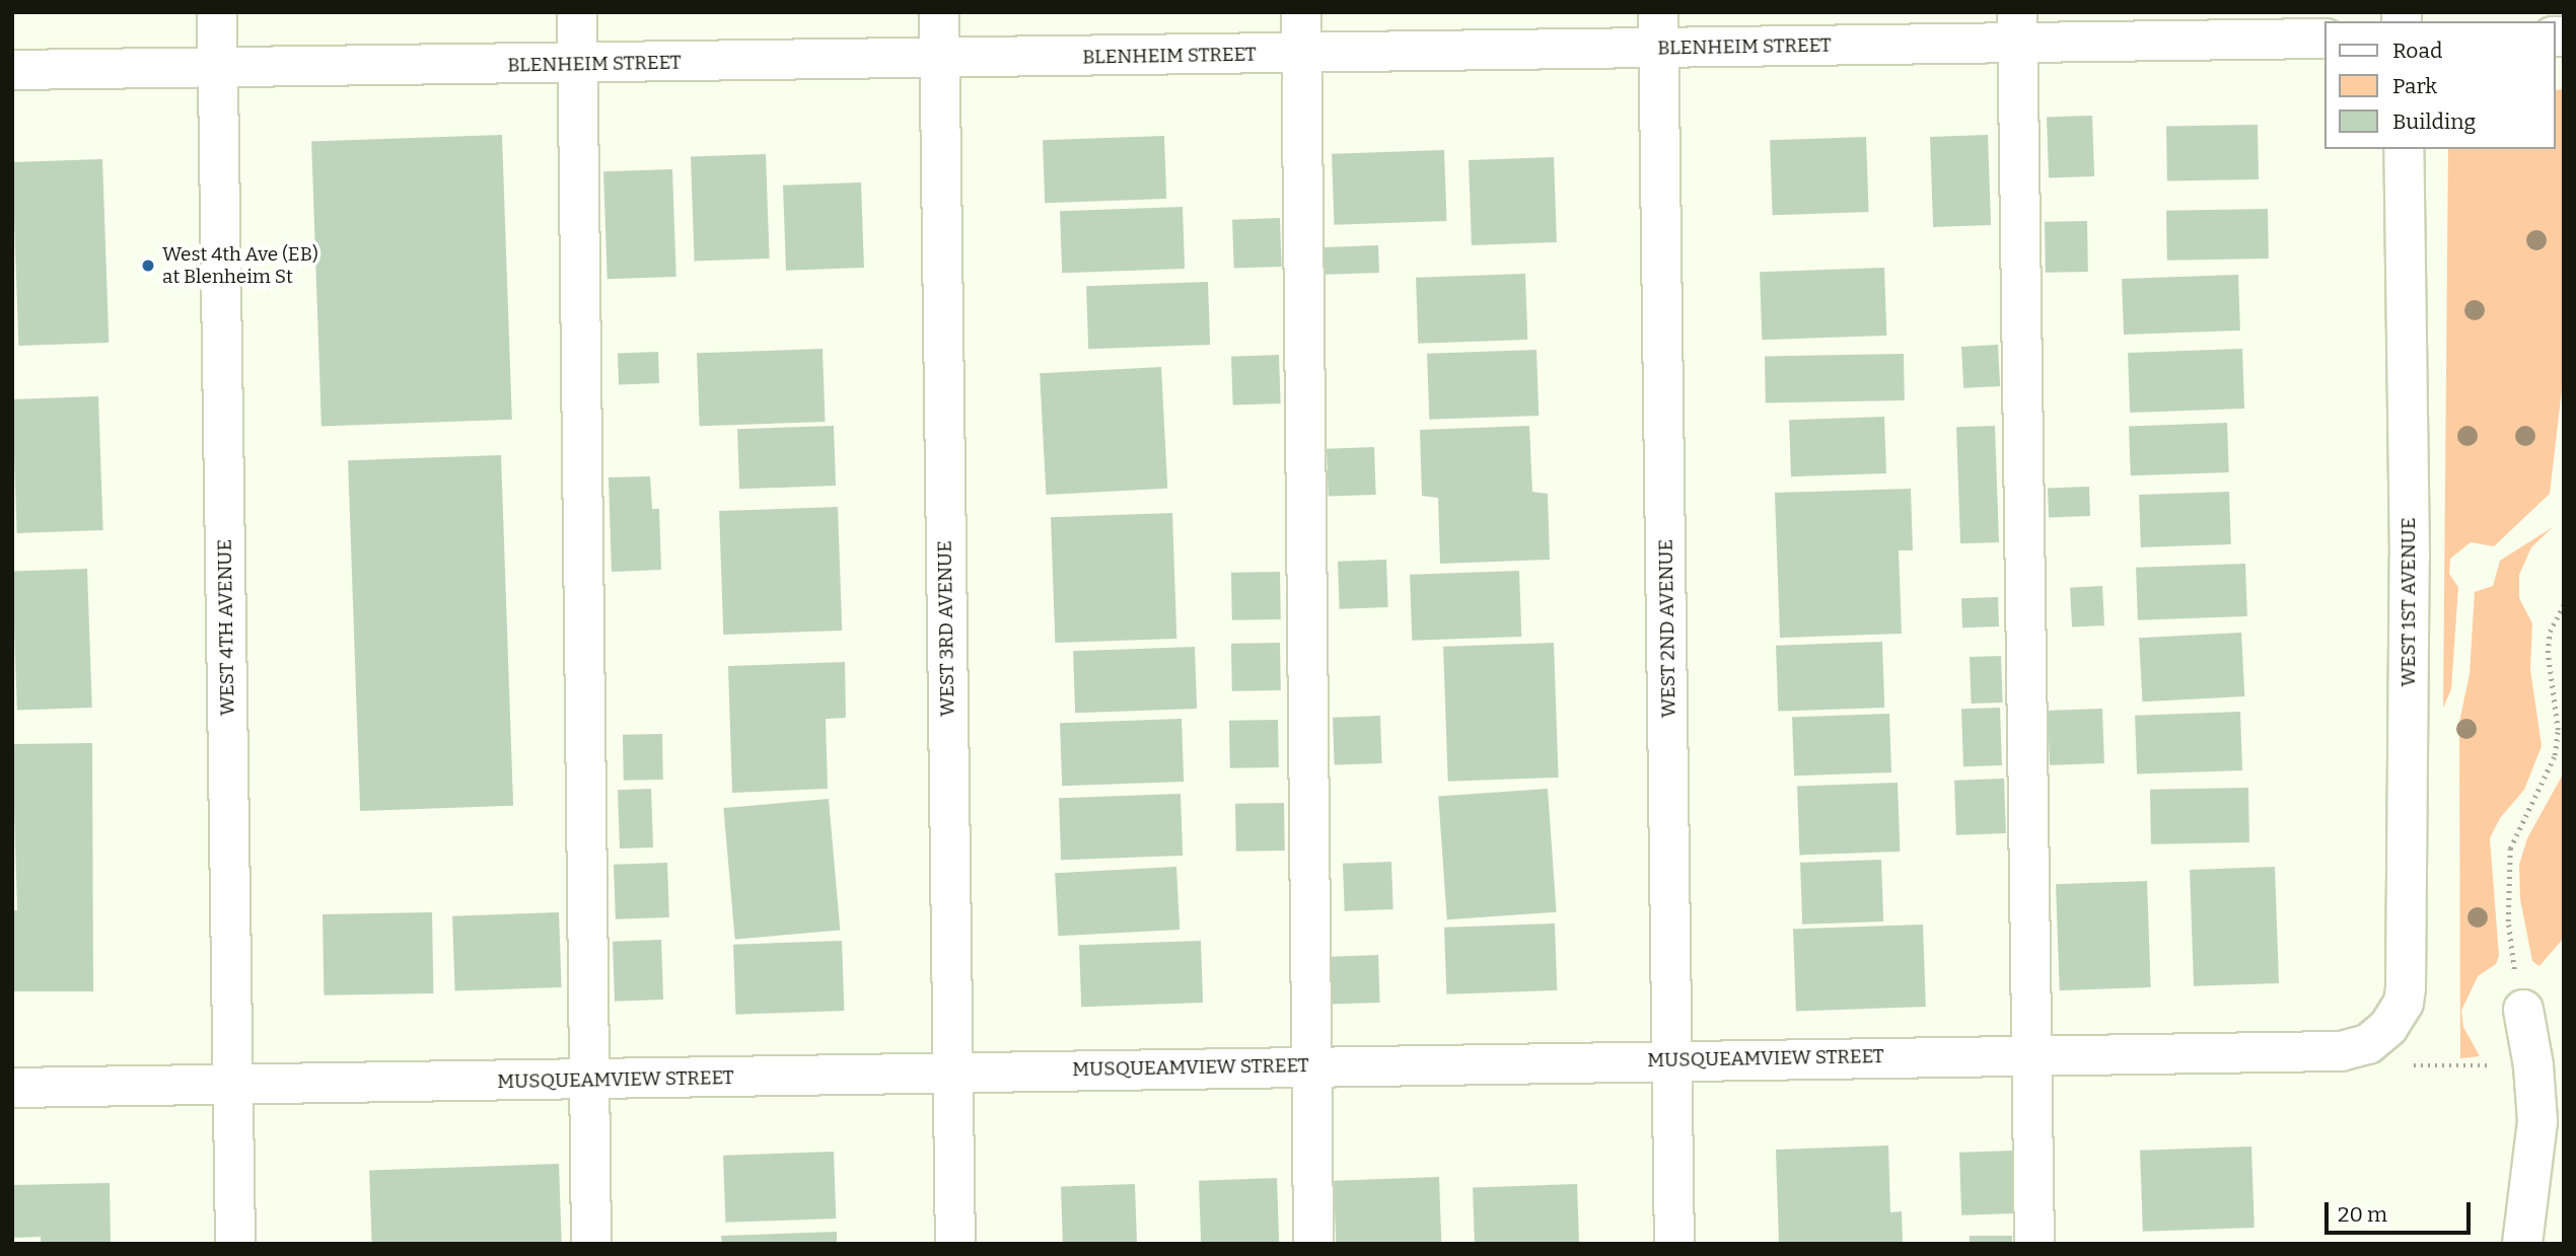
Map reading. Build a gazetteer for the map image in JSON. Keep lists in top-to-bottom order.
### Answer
{
  "streets": {
    "street": [
      "BLENHEIM STREET",
      "WEST 1ST AVENUE",
      "WEST 4TH AVENUE",
      "WEST 3RD AVENUE",
      "WEST 2ND AVENUE",
      "MUSQUEAMVIEW STREET"
    ]
  },
  "crossings": [
    ["BLENHEIM STREET", "WEST 4TH AVENUE"],
    ["BLENHEIM STREET", "WEST 3RD AVENUE"],
    ["BLENHEIM STREET", "WEST 2ND AVENUE"],
    ["WEST 1ST AVENUE", "MUSQUEAMVIEW STREET"],
    ["WEST 4TH AVENUE", "MUSQUEAMVIEW STREET"],
    ["WEST 3RD AVENUE", "MUSQUEAMVIEW STREET"],
    ["WEST 2ND AVENUE", "MUSQUEAMVIEW STREET"]
  ],
  "places": ["West 4th Ave (EB) at Blenheim St"],
  "legend": ["Road", "Park", "Building"],
  "scale_bar": "20 m"
}
